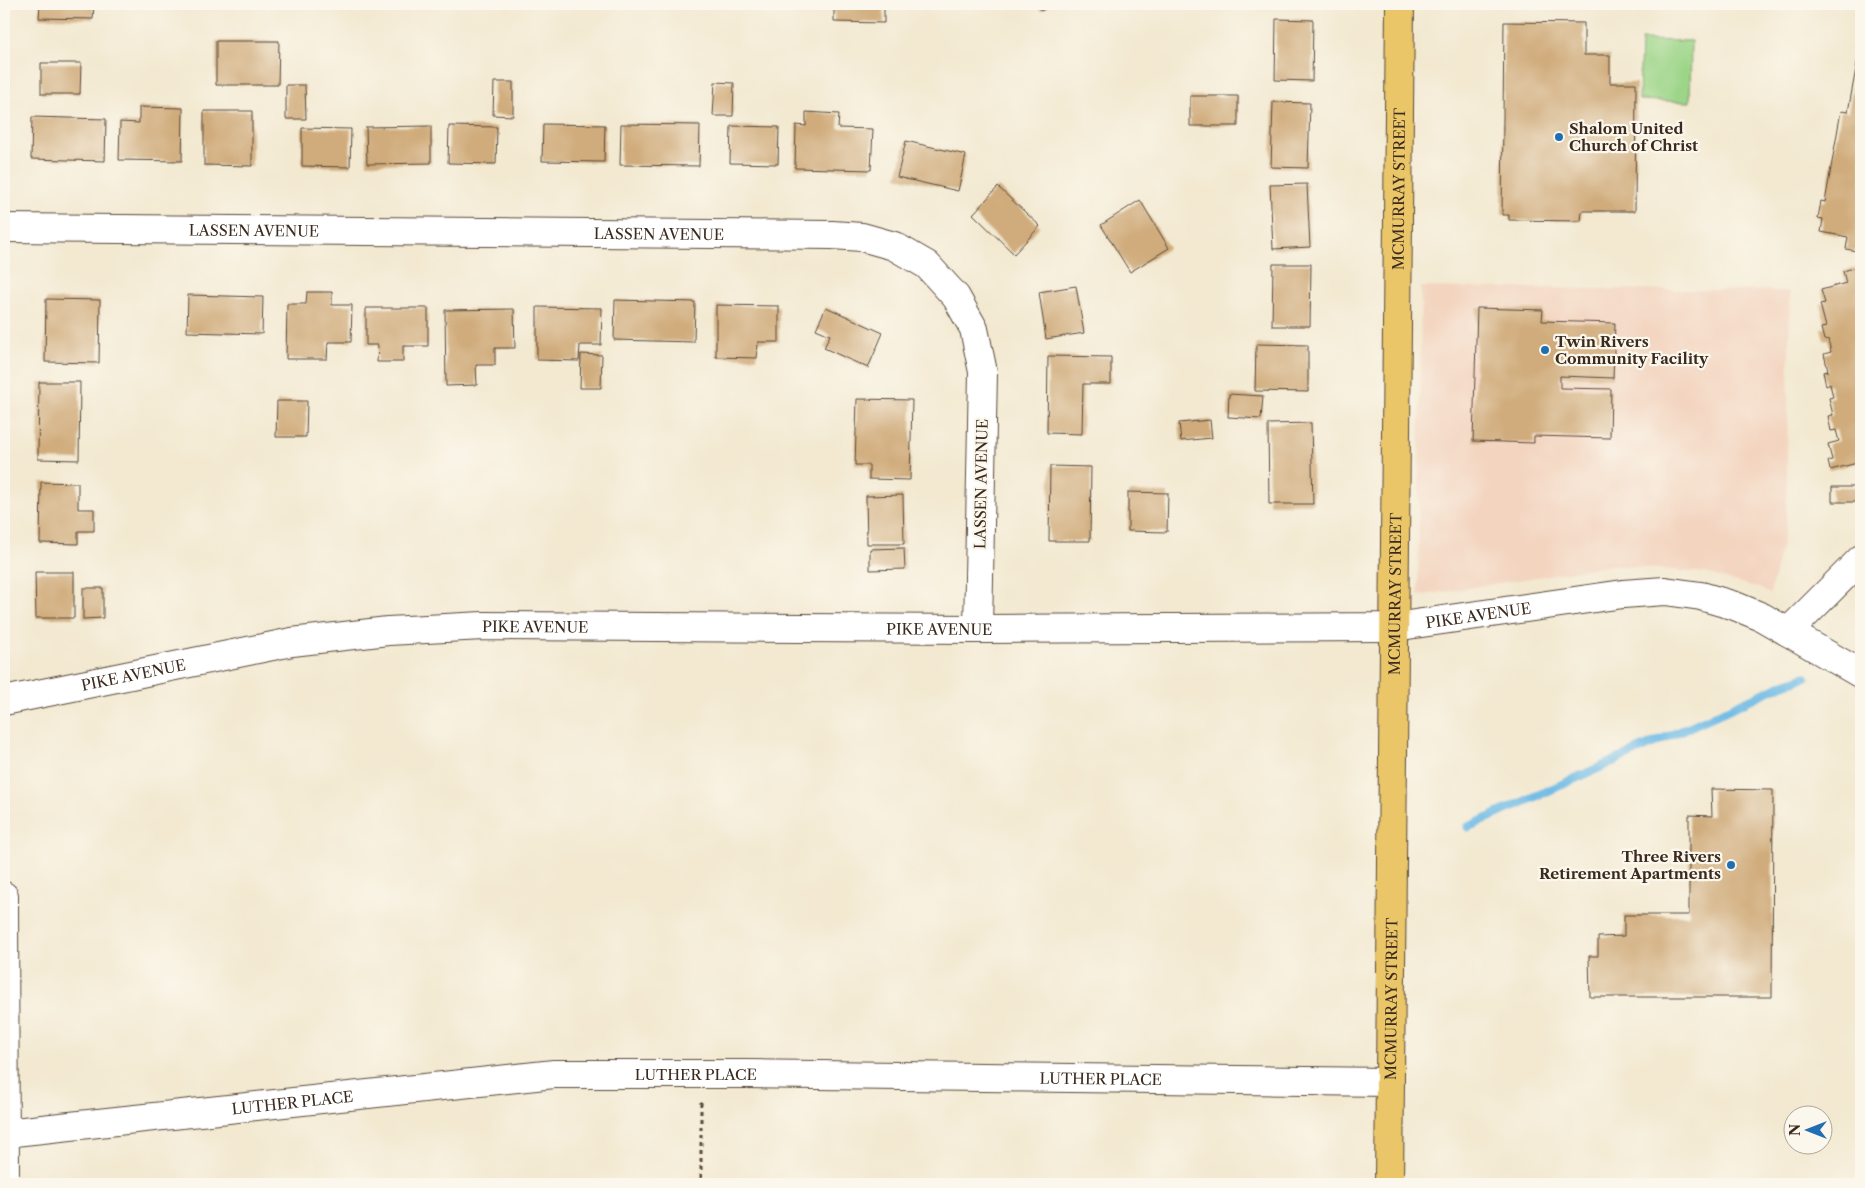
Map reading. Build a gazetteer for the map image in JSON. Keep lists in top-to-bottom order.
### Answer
{
  "streets": {
    "main road": ["MCMURRAY STREET"],
    "street": ["LASSEN AVENUE", "PIKE AVENUE", "LUTHER PLACE"]
  },
  "crossings": [
    ["MCMURRAY STREET", "PIKE AVENUE"],
    ["MCMURRAY STREET", "LUTHER PLACE"],
    ["LASSEN AVENUE", "PIKE AVENUE"]
  ],
  "places": ["Shalom United Church of Christ", "Twin Rivers Community Facility", "Three Rivers Retirement Apartments"],
  "north": "left"
}
